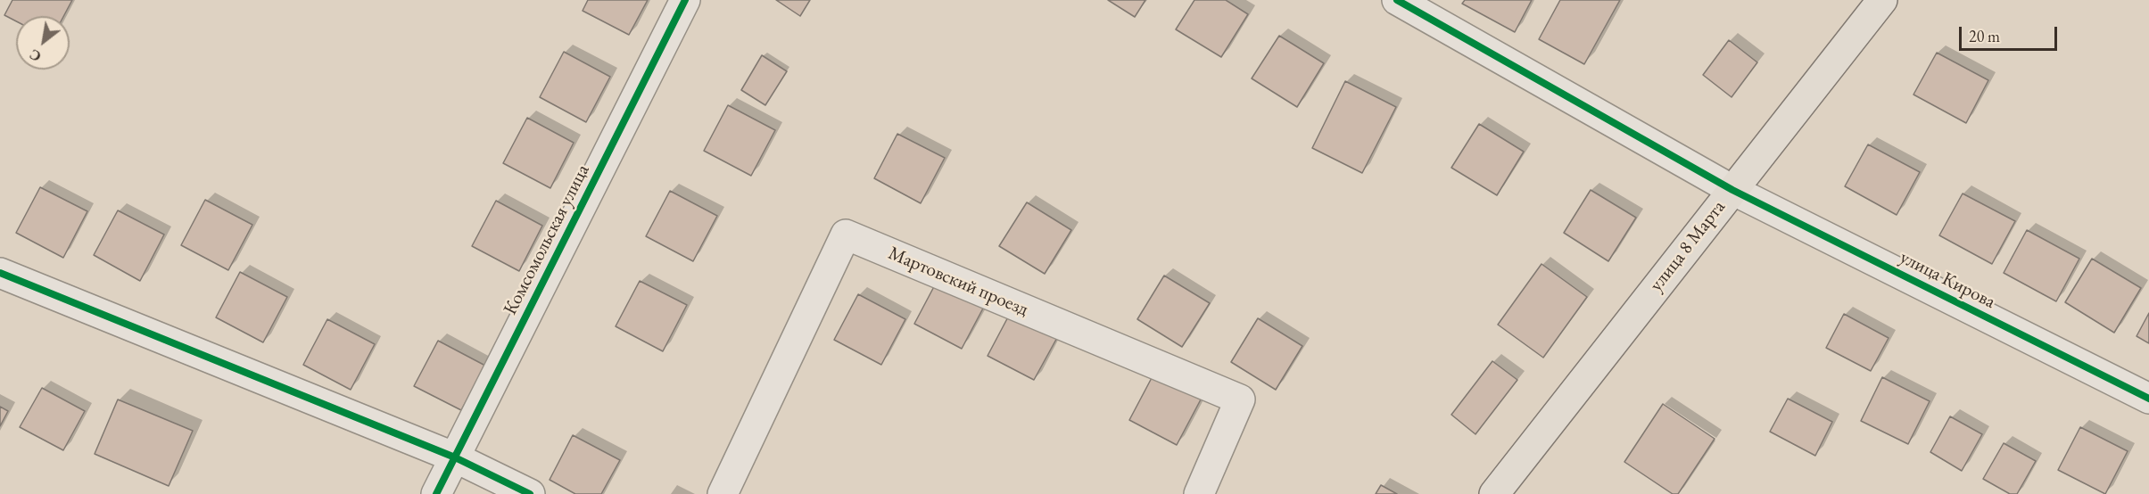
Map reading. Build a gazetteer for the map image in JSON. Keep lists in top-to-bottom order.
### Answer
{
  "streets": {
    "main road": ["улица 8 Марта"],
    "street": ["Комсомольская улица", "улица Кирова", "Мартовский проезд"]
  },
  "crossings": [
    ["улица 8 Марта", "улица Кирова"]
  ],
  "scale_bar": "20 m",
  "north": "bottom left"
}
